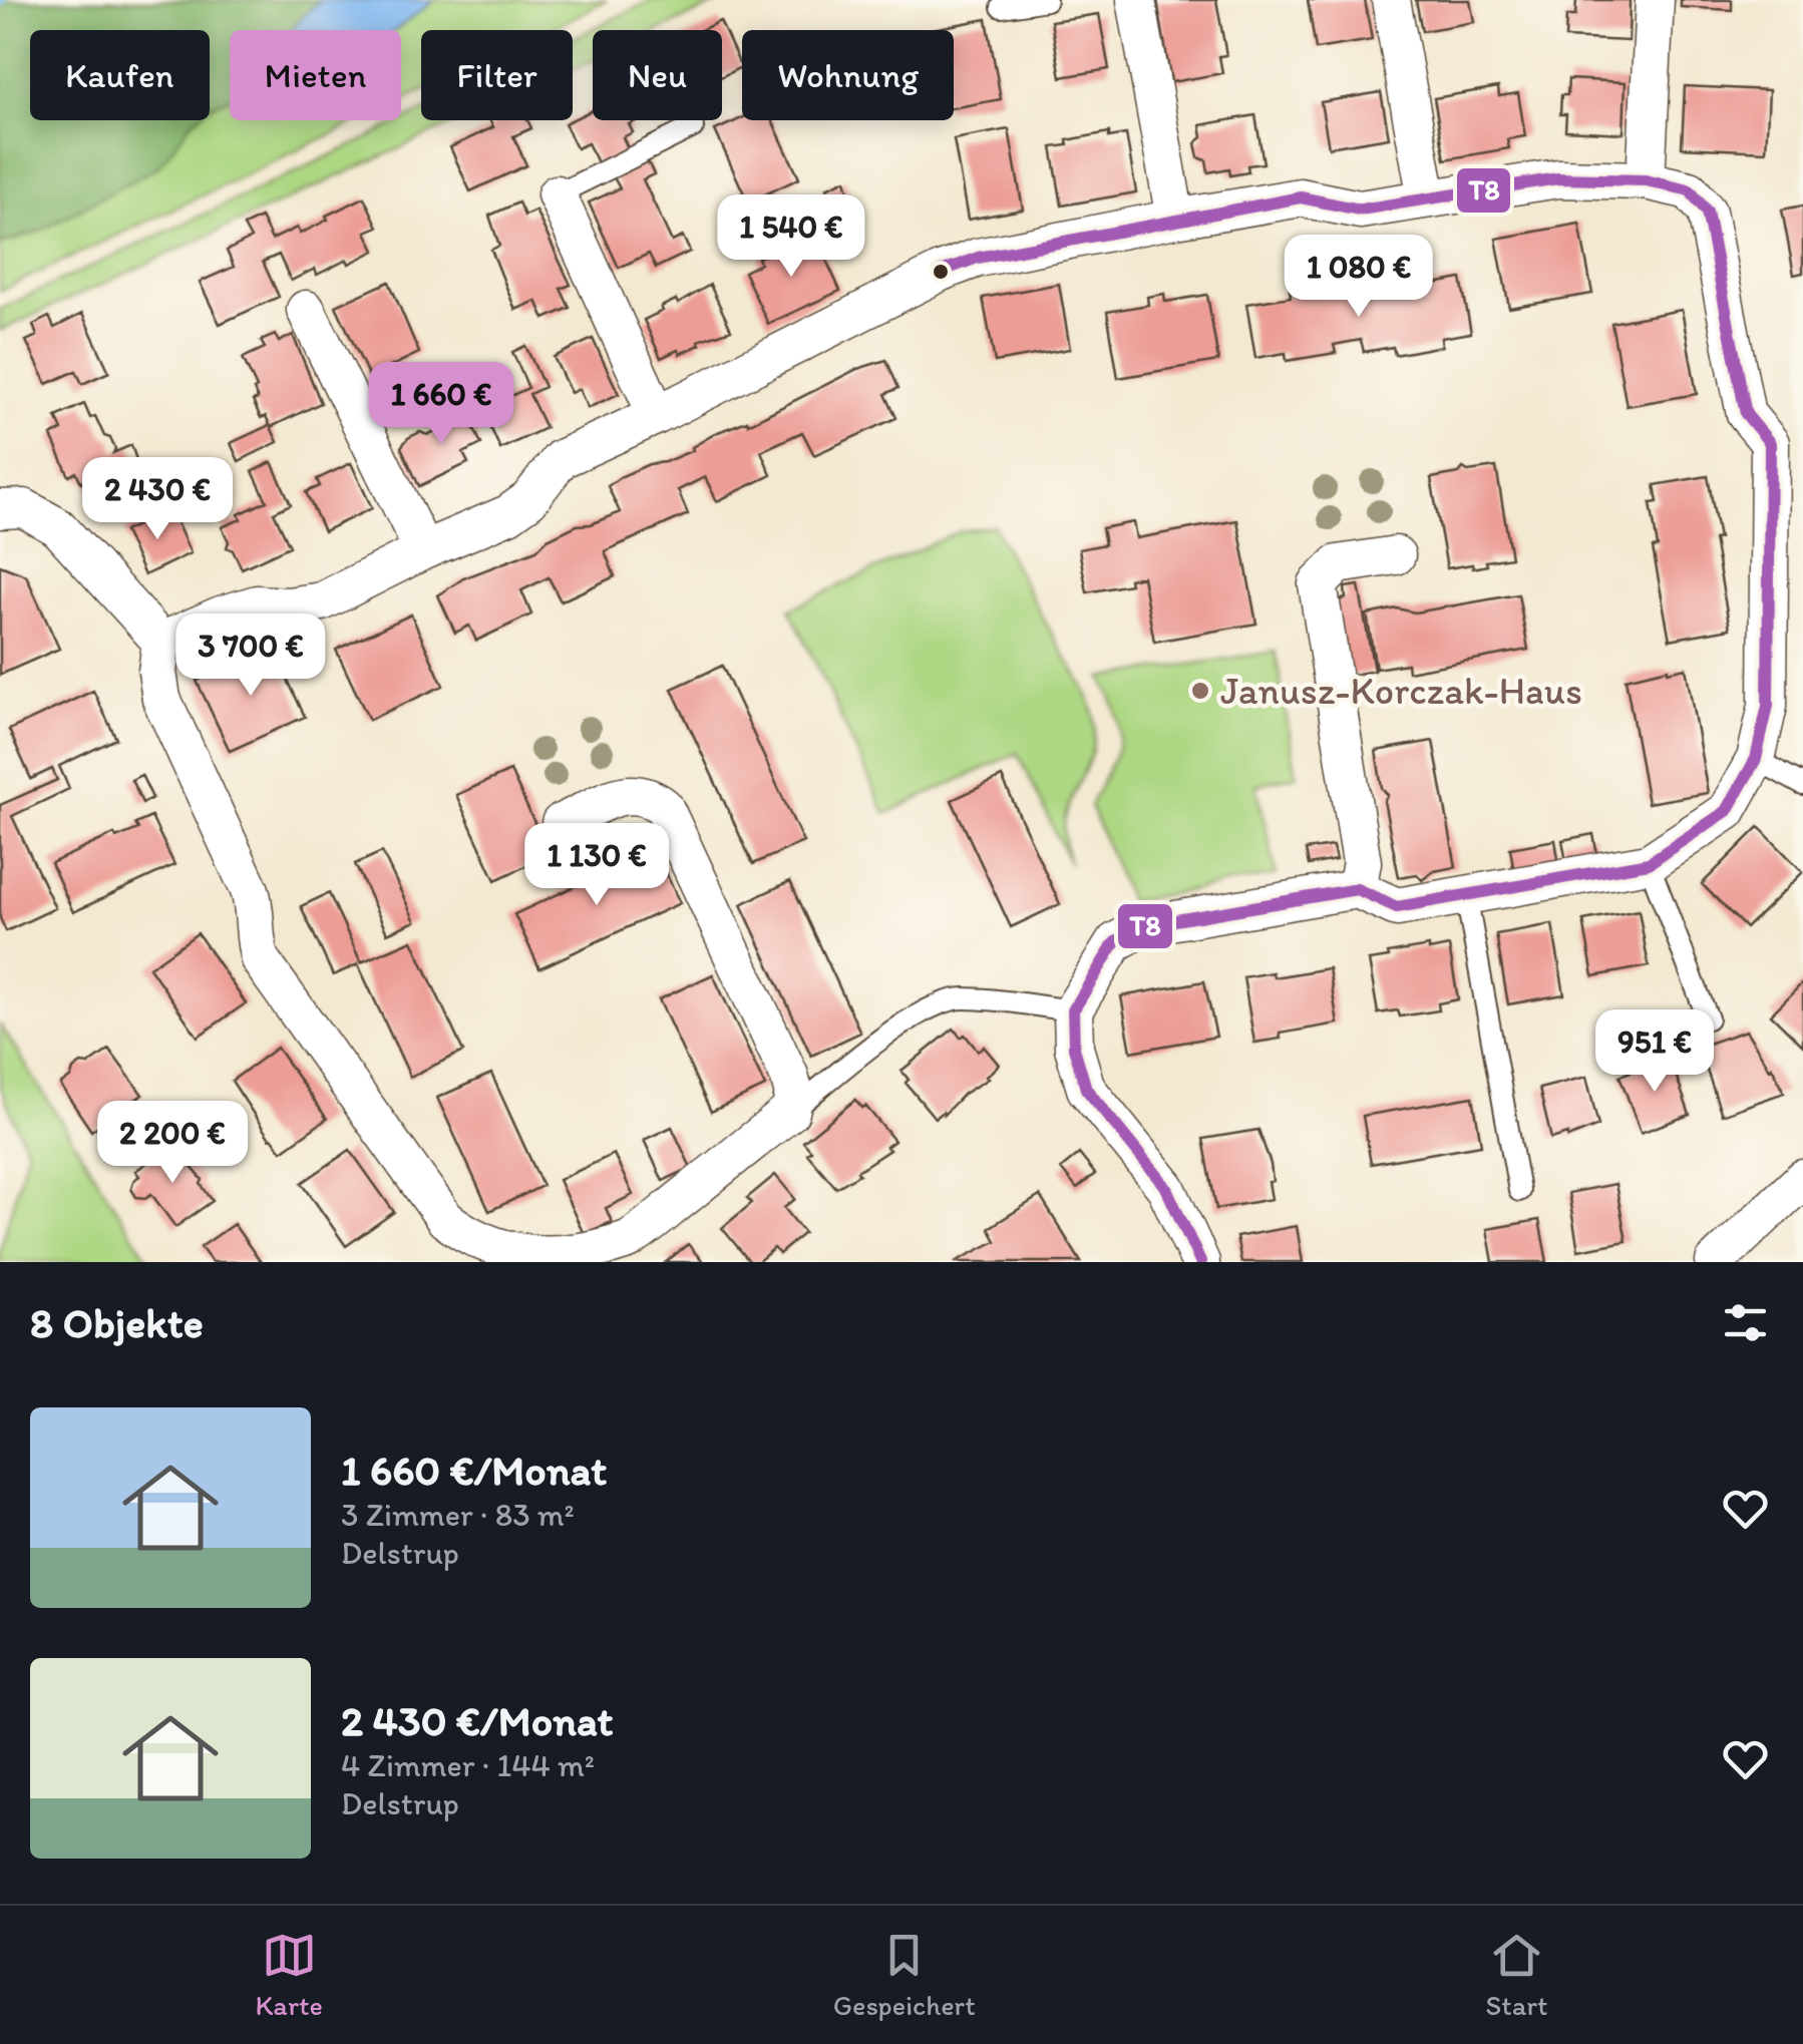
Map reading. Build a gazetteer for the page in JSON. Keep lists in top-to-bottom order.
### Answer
{
  "places": ["Janusz-Korczak-Haus"],
  "lines": ["transit line T8"],
  "page": {
    "chip": [
      "Kaufen",
      "Mieten",
      "Filter",
      "Neu",
      "Wohnung"
    ],
    "price": [
      "1 540 €",
      "1 080 €",
      "1 660 €",
      "2 430 €",
      "3 700 €",
      "1 130 €",
      "951 €",
      "2 200 €"
    ],
    "heading": "8 Objekte",
    "list": [
      {
        "name": "1 660 €/Monat",
        "note": "3 Zimmer · 83 m² · Delstrup"
      },
      {
        "name": "2 430 €/Monat",
        "note": "4 Zimmer · 144 m² · Delstrup"
      }
    ],
    "tabs": ["Karte", "Gespeichert", "Start"]
  }
}
